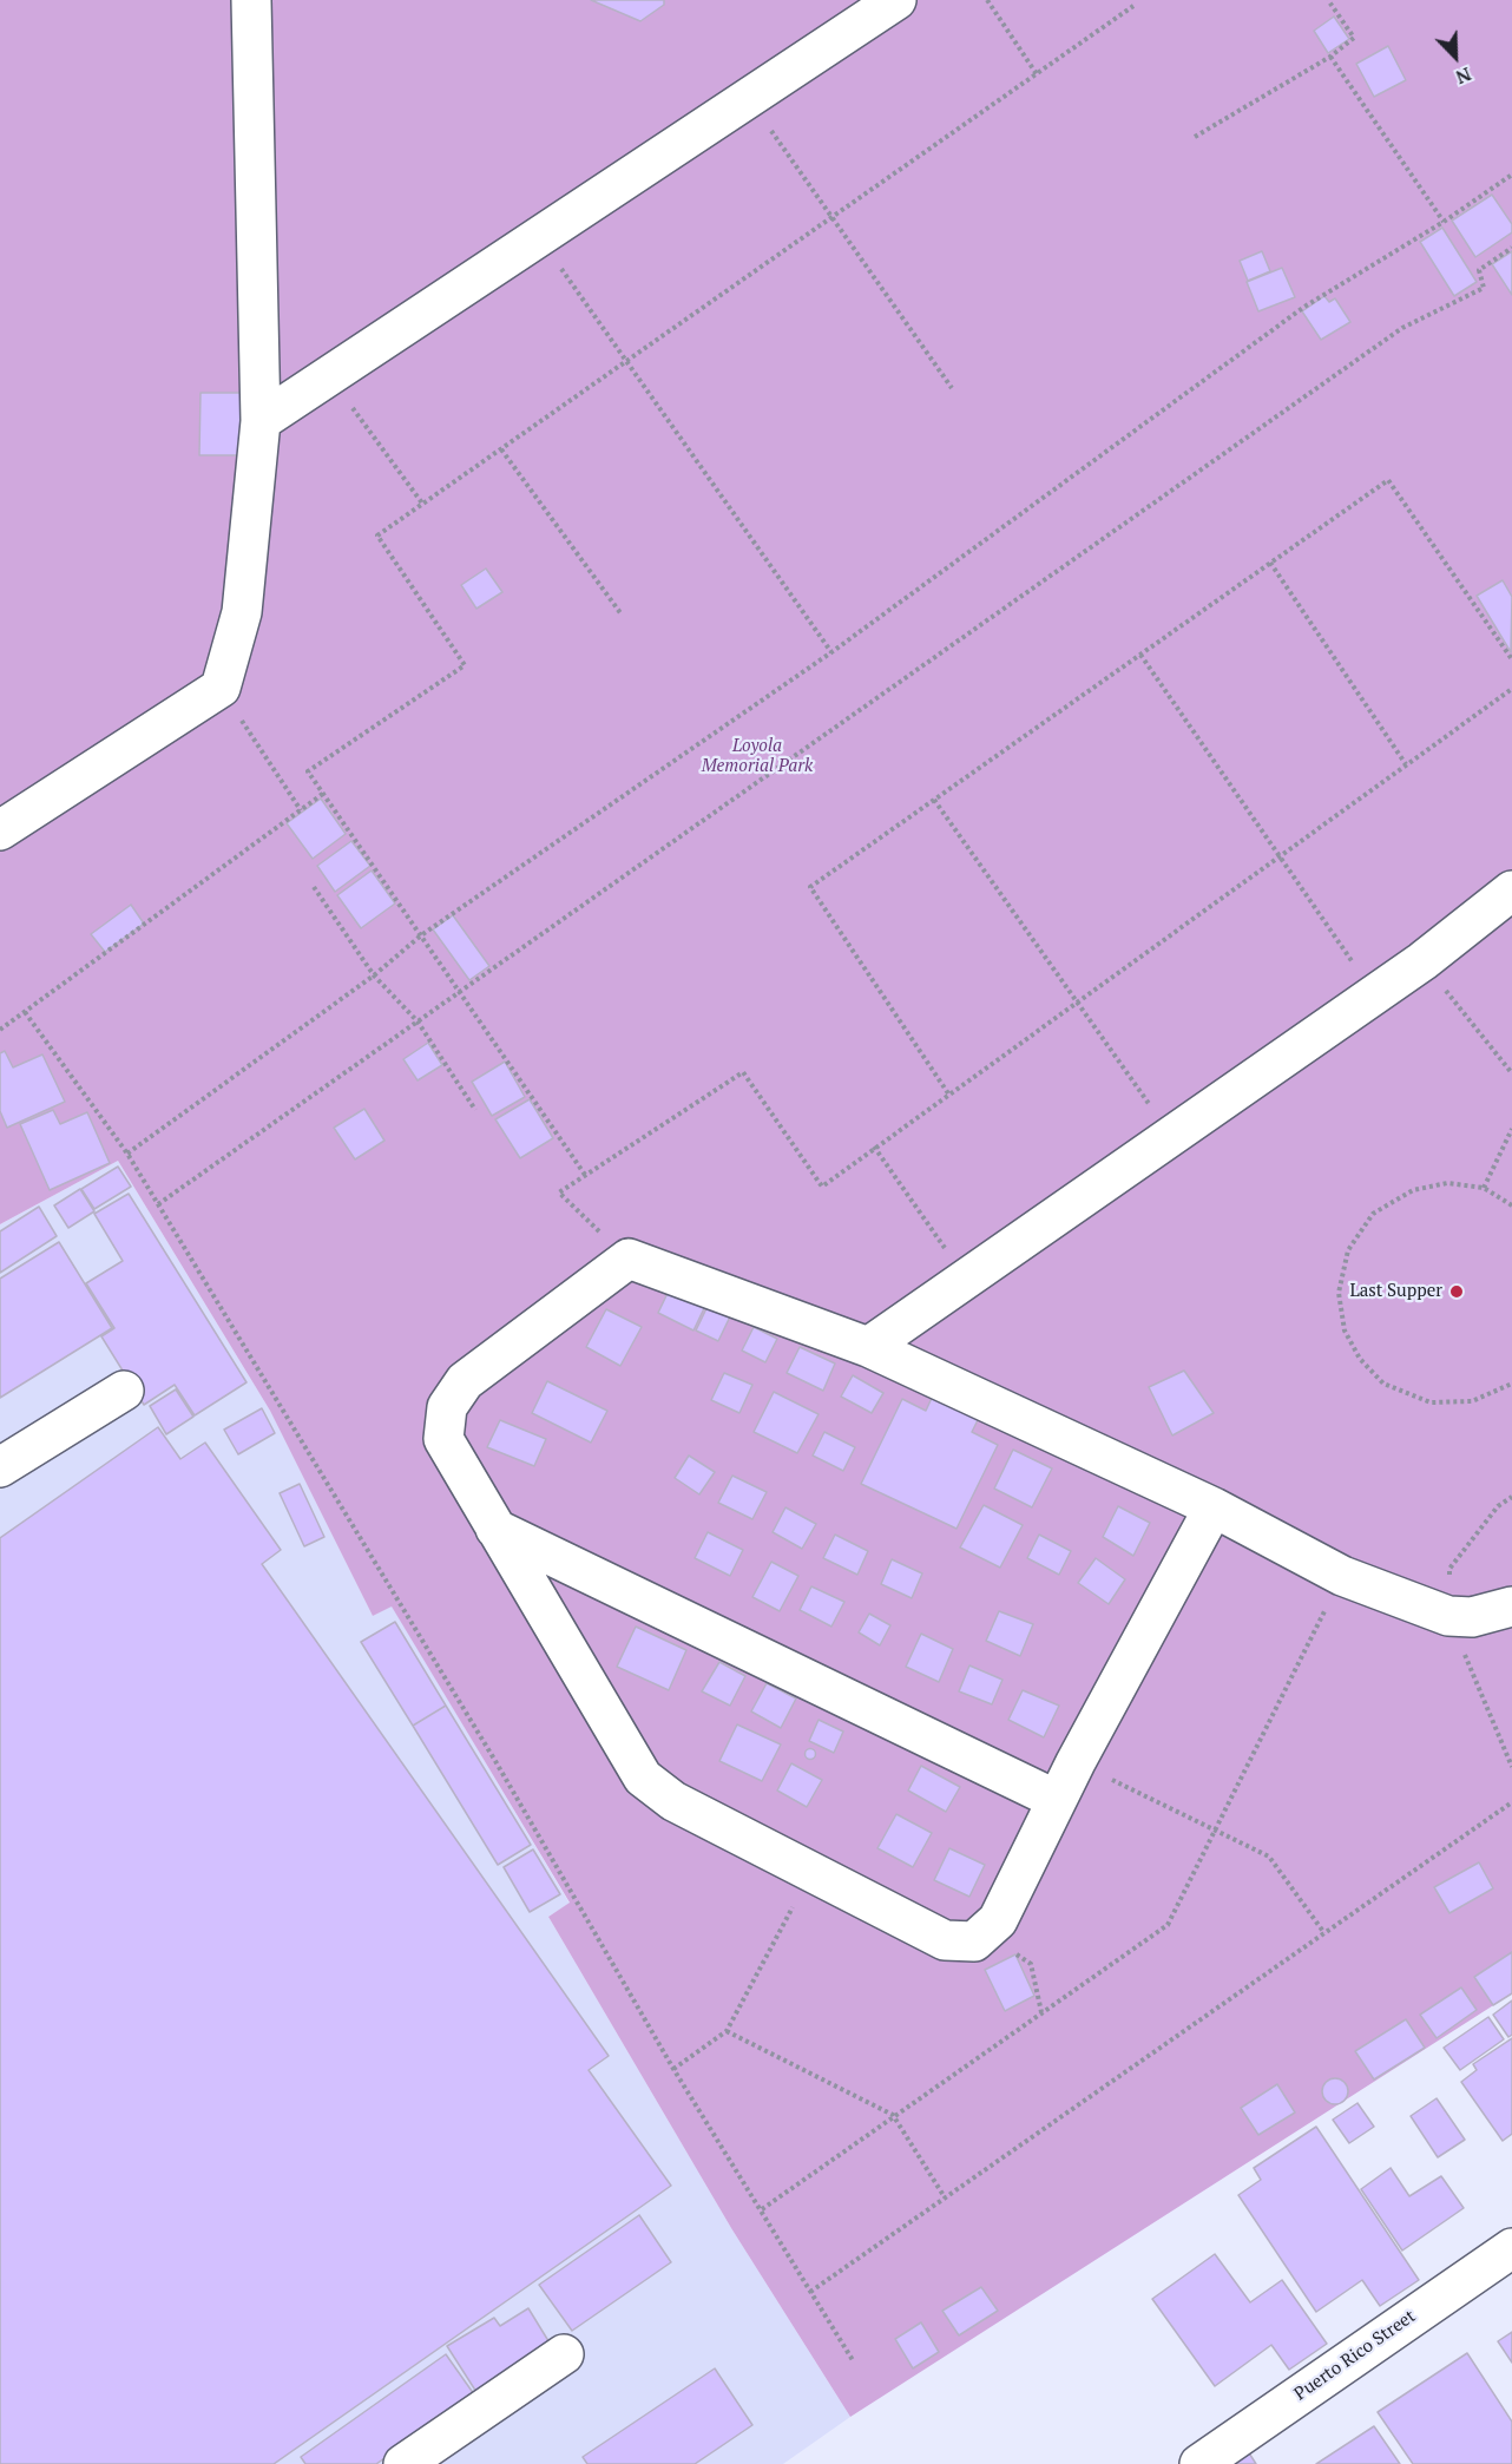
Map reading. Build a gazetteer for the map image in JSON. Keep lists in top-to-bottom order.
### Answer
{
  "streets": {
    "street": ["Puerto Rico Street"]
  },
  "parks": ["Loyola Memorial Park"],
  "places": ["Last Supper"],
  "north": "bottom right"
}
